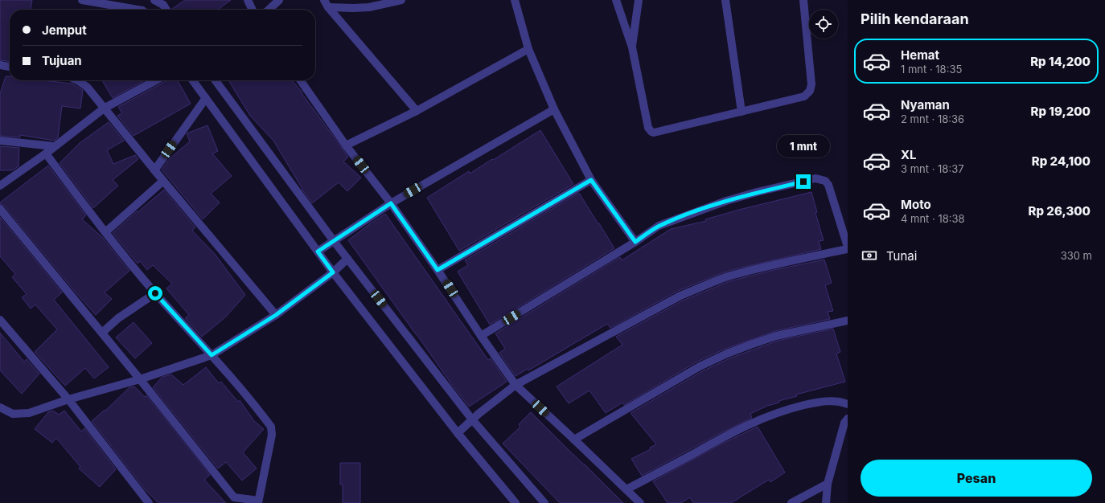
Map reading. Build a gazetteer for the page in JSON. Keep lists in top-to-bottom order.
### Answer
{
  "page": {
    "heading": "Pilih kendaraan",
    "banner": ["Jemput", "Tujuan"],
    "list": [
      {
        "name": "Hemat",
        "note": "1 mnt · 18:35",
        "value": "Rp 14,200"
      },
      {
        "name": "Nyaman",
        "note": "2 mnt · 18:36",
        "value": "Rp 19,200"
      },
      {
        "name": "XL",
        "note": "3 mnt · 18:37",
        "value": "Rp 24,100"
      },
      {
        "name": "Moto",
        "note": "4 mnt · 18:38",
        "value": "Rp 26,300"
      }
    ],
    "bubble": "1 mnt",
    "pay": ["Tunai", "330 m"],
    "buttons": "Pesan"
  }
}
